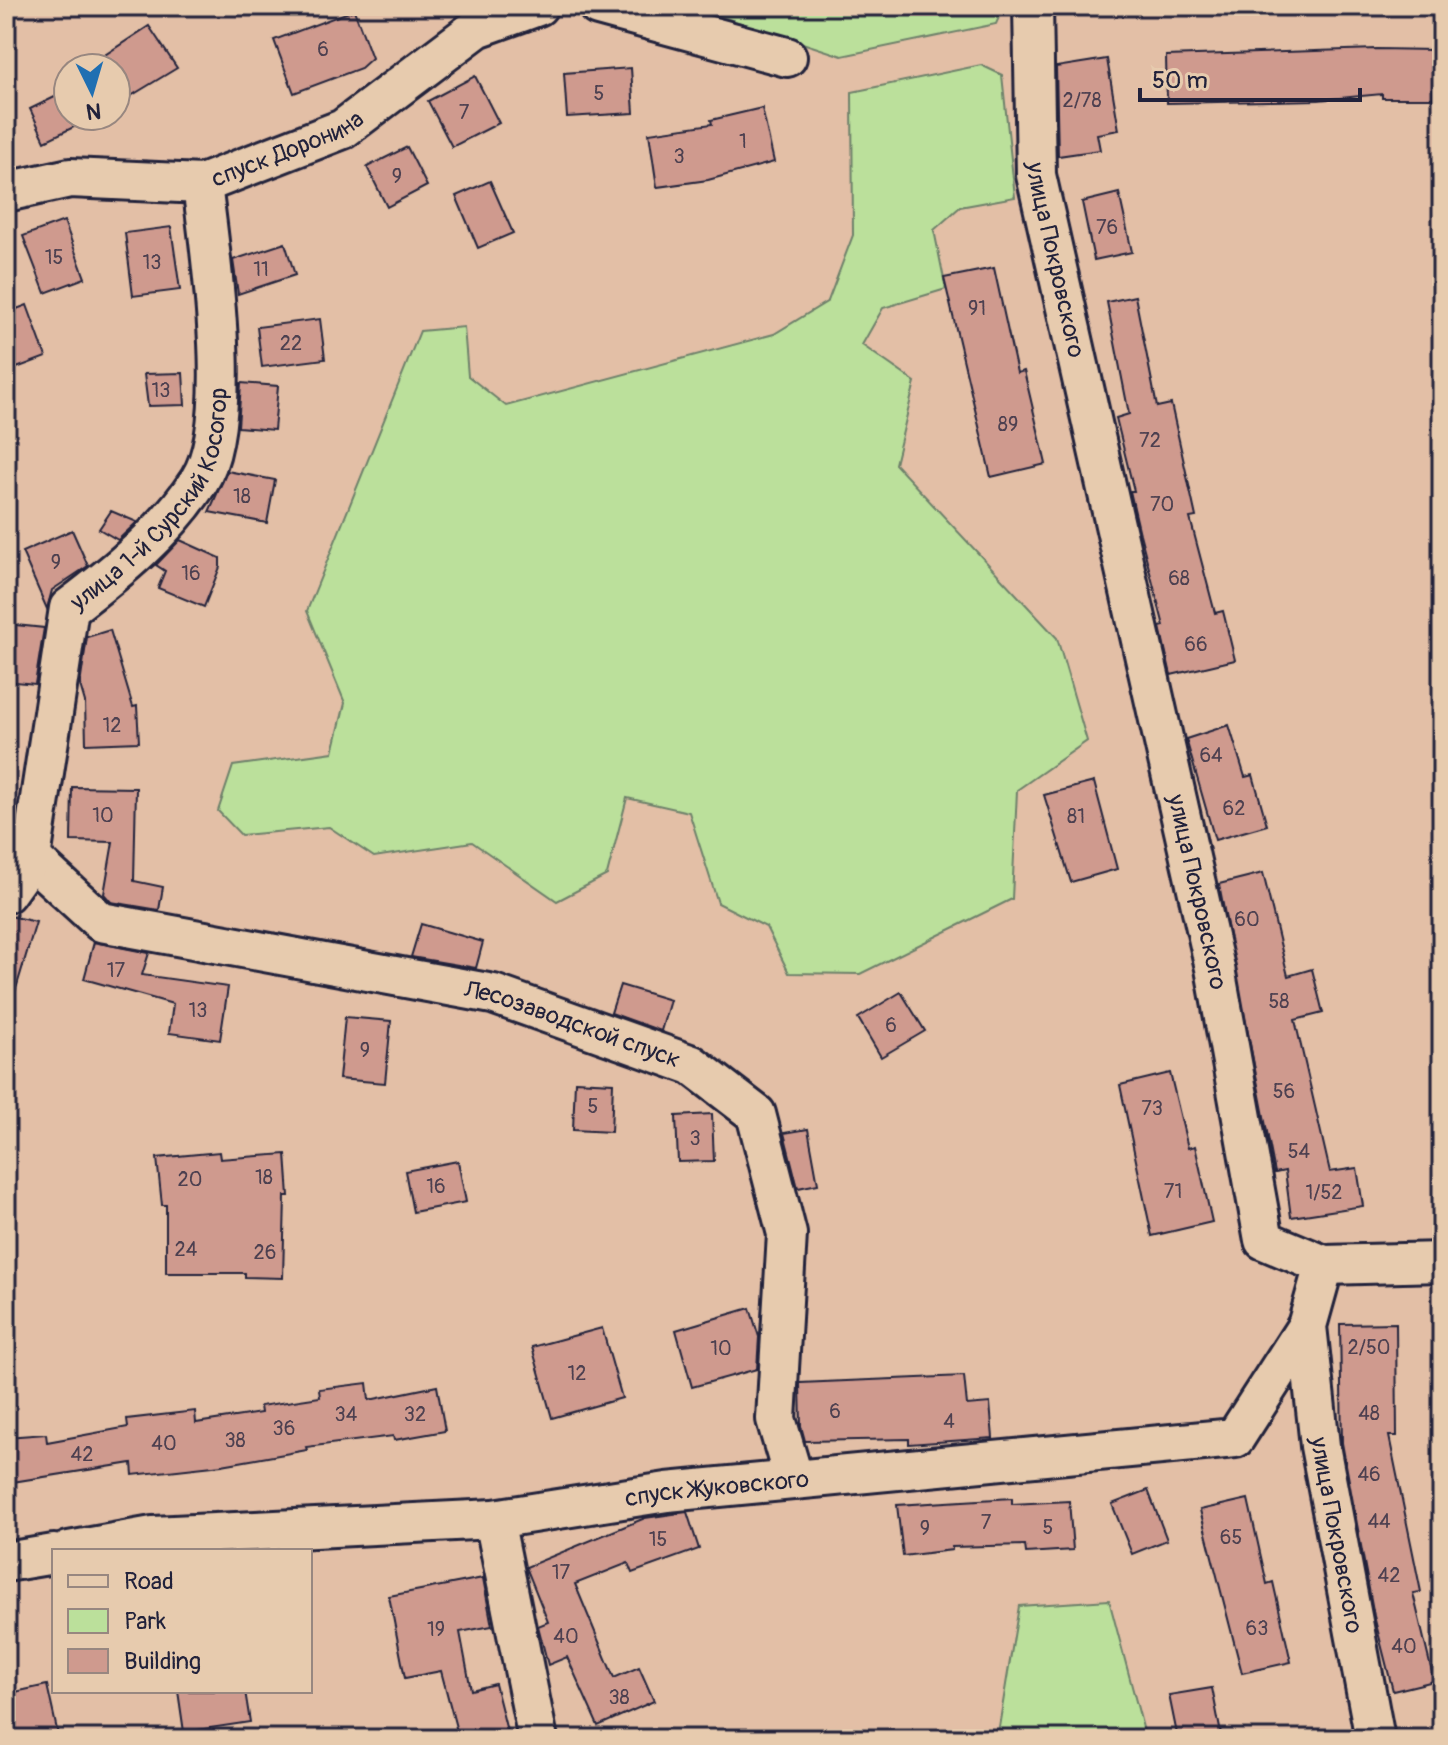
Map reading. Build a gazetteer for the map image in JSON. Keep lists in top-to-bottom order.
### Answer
{
  "streets": {
    "street": [
      "спуск Доронина",
      "улица Покровского",
      "улица 1-й Сурский Косогор",
      "Лесозаводской спуск",
      "спуск Жуковского"
    ]
  },
  "crossings": [
    ["спуск Доронина", "улица 1-й Сурский Косогор"],
    ["улица Покровского", "спуск Жуковского"],
    ["улица 1-й Сурский Косогор", "Лесозаводской спуск"],
    ["Лесозаводской спуск", "спуск Жуковского"]
  ],
  "house_numbers": [
    "6",
    "5",
    "2/78",
    "7",
    "1",
    "3",
    "9",
    "76",
    "15",
    "13",
    "11",
    "91",
    "22",
    "13",
    "89",
    "72",
    "18",
    "70",
    "9",
    "16",
    "68",
    "66",
    "12",
    "64",
    "62",
    "10",
    "81",
    "60",
    "17",
    "58",
    "13",
    "6",
    "9",
    "56",
    "5",
    "73",
    "3",
    "54",
    "18",
    "20",
    "16",
    "71",
    "1/52",
    "24",
    "26",
    "2/50",
    "10",
    "12",
    "6",
    "48",
    "34",
    "32",
    "4",
    "36",
    "38",
    "40",
    "42",
    "46",
    "44",
    "7",
    "5",
    "9",
    "65",
    "15",
    "17",
    "42",
    "63",
    "19",
    "40",
    "40",
    "38"
  ],
  "legend": ["Road", "Park", "Building"],
  "scale_bar": "50 m",
  "north": "bottom"
}
